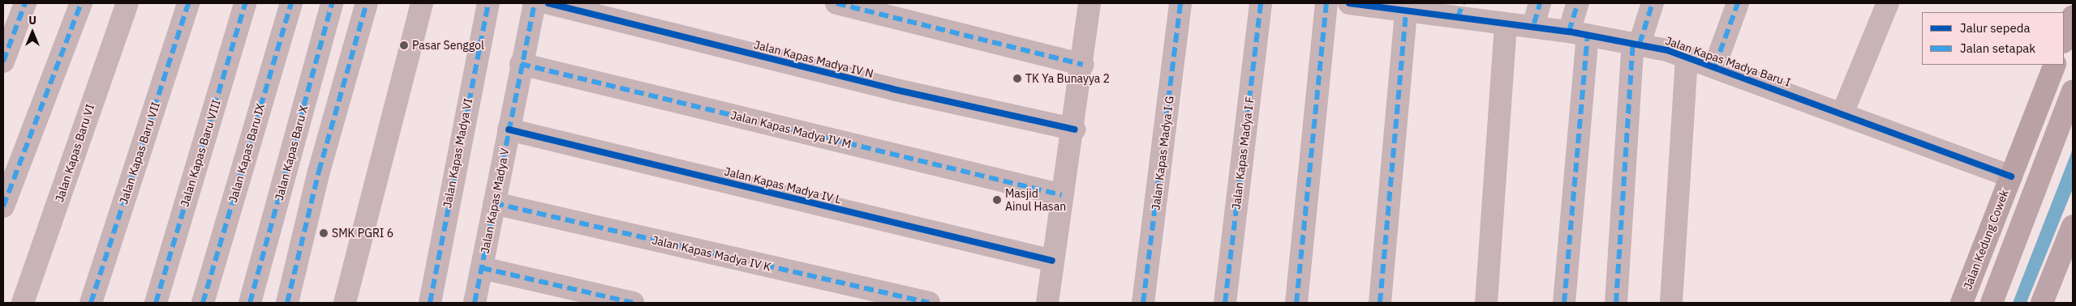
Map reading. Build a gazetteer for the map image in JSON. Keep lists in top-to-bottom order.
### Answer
{
  "streets": {
    "main road": ["Jalan Kedung Cowek"],
    "street": [
      "Jalan Kapas Madya IV N",
      "Jalan Kapas Madya Baru I",
      "Jalan Kapas Madya IV M",
      "Jalan Kapas Baru VI",
      "Jalan Kapas Baru VII",
      "Jalan Kapas Baru VIII",
      "Jalan Kapas Baru IX",
      "Jalan Kapas Baru X",
      "Jalan Kapas Madya VI",
      "Jalan Kapas Madya I G",
      "Jalan Kapas Madya I F",
      "Jalan Kapas Madya IV L",
      "Jalan Kapas Madya V",
      "Jalan Kapas Madya IV K"
    ]
  },
  "crossings": [
    ["Jalan Kapas Madya Baru I", "Jalan Kedung Cowek"],
    ["Jalan Kapas Madya IV M", "Jalan Kapas Madya V"],
    ["Jalan Kapas Madya IV L", "Jalan Kapas Madya V"],
    ["Jalan Kapas Madya V", "Jalan Kapas Madya IV K"]
  ],
  "places": [
    "Pasar Senggol",
    "TK Ya Bunayya 2",
    "Masjid Ainul Hasan",
    "SMK PGRI 6"
  ],
  "legend": ["Jalur sepeda", "Jalan setapak"],
  "north": "top"
}
